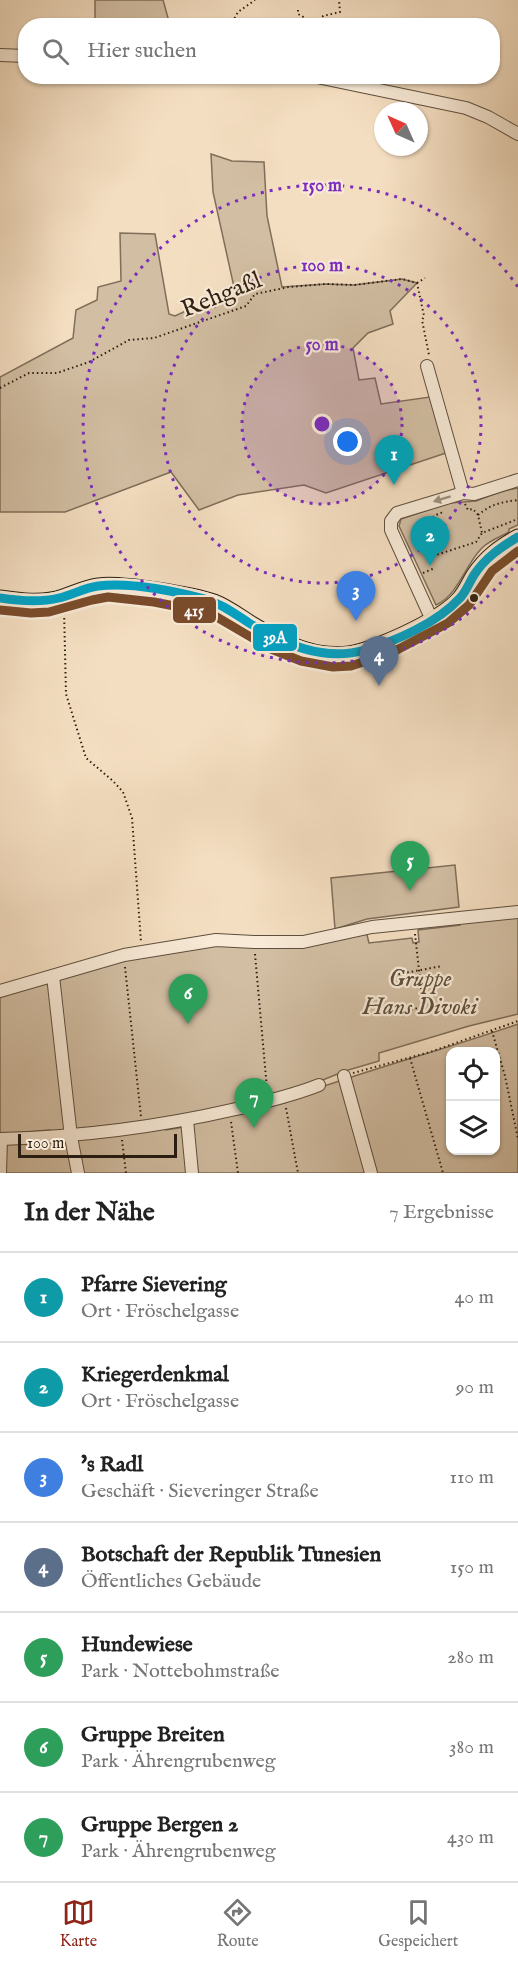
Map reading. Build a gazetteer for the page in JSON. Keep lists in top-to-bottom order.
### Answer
{
  "streets": {
    "path": ["Rehgaßl"]
  },
  "parks": ["Gruppe Hans Divoki"],
  "lines": ["transit line 39A", "transit line 415"],
  "scale_bar": "100 m",
  "north": "top left",
  "page": {
    "search": "Hier suchen",
    "pins": [
      "1",
      "2",
      "3",
      "4",
      "5",
      "6",
      "7"
    ],
    "scale": "100 m",
    "heading": ["In der Nähe", "7 Ergebnisse"],
    "list": [
      {
        "mark": "1",
        "name": "Pfarre Sievering",
        "note": "Ort · Fröschelgasse",
        "value": "40 m"
      },
      {
        "mark": "2",
        "name": "Kriegerdenkmal",
        "note": "Ort · Fröschelgasse",
        "value": "90 m"
      },
      {
        "mark": "3",
        "name": "'s Radl",
        "note": "Geschäft · Sieveringer Straße",
        "value": "110 m"
      },
      {
        "mark": "4",
        "name": "Botschaft der Republik Tunesien",
        "note": "Öffentliches Gebäude",
        "value": "150 m"
      },
      {
        "mark": "5",
        "name": "Hundewiese",
        "note": "Park · Nottebohmstraße",
        "value": "280 m"
      },
      {
        "mark": "6",
        "name": "Gruppe Breiten",
        "note": "Park · Ährengrubenweg",
        "value": "380 m"
      },
      {
        "mark": "7",
        "name": "Gruppe Bergen 2",
        "note": "Park · Ährengrubenweg",
        "value": "430 m"
      }
    ],
    "nav": ["Karte", "Route", "Gespeichert"]
  },
  "rings": ["150 m", "100 m", "50 m"]
}
